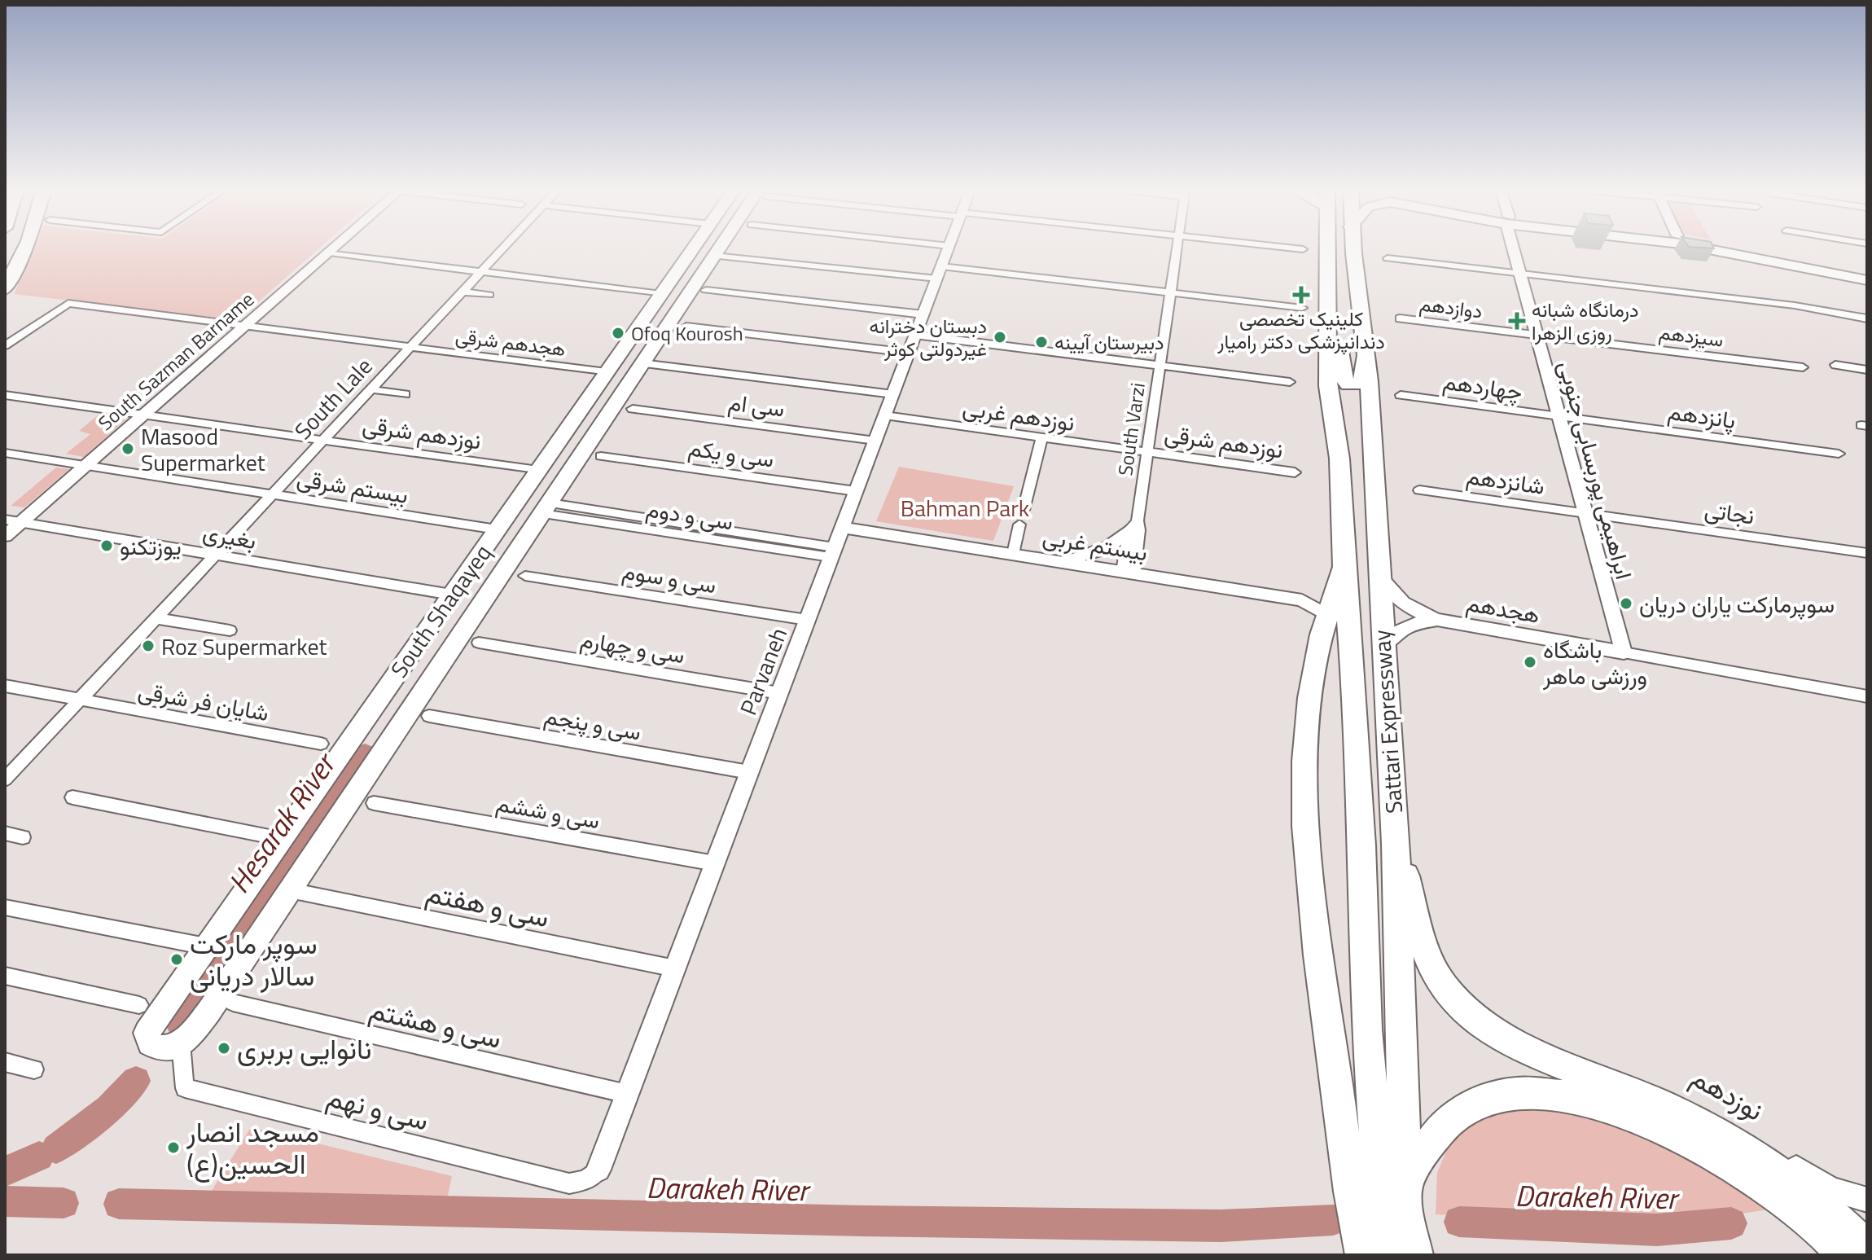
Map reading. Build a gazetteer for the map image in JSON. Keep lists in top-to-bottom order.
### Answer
{
  "streets": {
    "highway": ["Sattari Expressway"],
    "main road": ["South Shaqayeq"],
    "street": [
      "دوازدهم",
      "سیزدهم",
      "هجدهم شرقی",
      "South Sazman Barname",
      "چهاردهم",
      "South Lale",
      "سی ام",
      "نوزدهم غربی",
      "پانزدهم",
      "South Varzi",
      "نوزدهم شرقی",
      "سی و یکم",
      "ابراهیمی پوربسابی جنوبی",
      "شانزدهم",
      "بیستم شرقی",
      "نجاتی",
      "سی و دوم",
      "بغیری",
      "بیستم غربی",
      "سی و سوم",
      "هجدهم",
      "سی و چهارم",
      "Parvaneh",
      "شایان فر شرقی",
      "سی و پنجم",
      "سی و ششم",
      "سی و هفتم",
      "سی و هشتم",
      "نوزدهم",
      "سی و نهم"
    ]
  },
  "crossings": [
    ["دوازدهم", "سیزدهم"],
    ["دوازدهم", "ابراهیمی پوربسابی جنوبی"],
    ["سیزدهم", "ابراهیمی پوربسابی جنوبی"],
    ["هجدهم شرقی", "South Sazman Barname"],
    ["هجدهم شرقی", "South Lale"],
    ["هجدهم شرقی", "South Shaqayeq"],
    ["South Sazman Barname", "نوزدهم شرقی"],
    ["South Sazman Barname", "بیستم شرقی"],
    ["South Sazman Barname", "بغیری"],
    ["چهاردهم", "پانزدهم"],
    ["چهاردهم", "ابراهیمی پوربسابی جنوبی"],
    ["South Lale", "نوزدهم شرقی"],
    ["South Lale", "بیستم شرقی"],
    ["South Lale", "بغیری"],
    ["South Lale", "شایان فر شرقی"],
    ["سی ام", "Parvaneh"],
    ["نوزدهم غربی", "South Varzi"],
    ["نوزدهم غربی", "نوزدهم شرقی"],
    ["نوزدهم غربی", "Parvaneh"],
    ["پانزدهم", "ابراهیمی پوربسابی جنوبی"],
    ["South Varzi", "نوزدهم شرقی"],
    ["South Varzi", "بیستم غربی"],
    ["نوزدهم شرقی", "South Shaqayeq"],
    ["سی و یکم", "Parvaneh"],
    ["ابراهیمی پوربسابی جنوبی", "شانزدهم"],
    ["ابراهیمی پوربسابی جنوبی", "نجاتی"],
    ["ابراهیمی پوربسابی جنوبی", "هجدهم"],
    ["شانزدهم", "نجاتی"],
    ["بیستم شرقی", "South Shaqayeq"],
    ["سی و دوم", "South Shaqayeq"],
    ["سی و دوم", "Parvaneh"],
    ["بغیری", "South Shaqayeq"],
    ["بیستم غربی", "Parvaneh"],
    ["سی و سوم", "Parvaneh"],
    ["هجدهم", "Sattari Expressway"],
    ["South Shaqayeq", "سی و هفتم"],
    ["South Shaqayeq", "سی و نهم"],
    ["سی و چهارم", "Parvaneh"],
    ["Parvaneh", "سی و پنجم"],
    ["Parvaneh", "سی و ششم"],
    ["Parvaneh", "سی و هفتم"],
    ["Parvaneh", "سی و هشتم"],
    ["Parvaneh", "سی و نهم"]
  ],
  "water": ["Hesarak River", "Darakeh River"],
  "parks": ["Bahman Park"],
  "places": {
    "health": ["کلینیک تخصصی دندانپزشکی دکتر رامیار", "درمانگاه شبانه روزی الزهرا"],
    "other": [
      "Ofoq Kourosh",
      "دبستان دخترانه غیردولتی کوثر",
      "دبیرستان آیینه",
      "Masood Supermarket",
      "یوزتکنو",
      "سوپرمارکت یاران دریان",
      "Roz Supermarket",
      "باشگاه ورزشی ماهر",
      "سوپر مارکت سالار دریانی",
      "نانوایی بربری",
      "مسجد انصار الحسین(ع)"
    ]
  }
}
